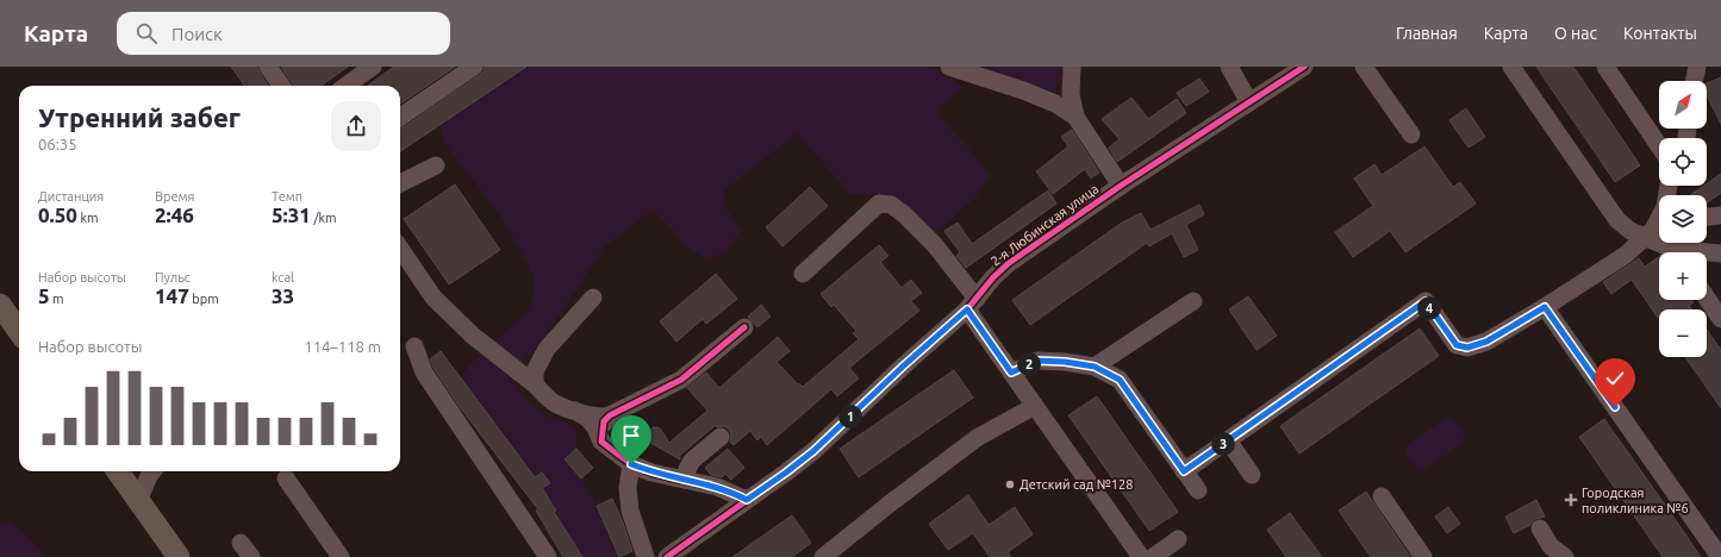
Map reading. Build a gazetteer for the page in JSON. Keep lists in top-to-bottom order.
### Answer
{
  "streets": {
    "street": ["2-я Любинская улица"]
  },
  "places": {
    "other": ["Детский сад №128"],
    "health": ["Городская поликлиника №6"]
  },
  "north": "top right",
  "page": {
    "header": "Карта",
    "search": "Поиск",
    "nav": [
      "Главная",
      "Карта",
      "О нас",
      "Контакты"
    ],
    "map_buttons": ["+", "−"],
    "heading": ["Утренний забег", "06:35"],
    "stats": [
      ["Дистанция", "0.50 km"],
      ["Время", "2:46"],
      ["Темп", "5:31 /km"],
      ["Набор высоты", "5 m"],
      ["Пульс", "147 bpm"],
      ["kcal", "33"]
    ],
    "pins": [
      "4",
      "2",
      "1",
      "3"
    ],
    "chart": ["Набор высоты", "114–118 m"]
  }
}
